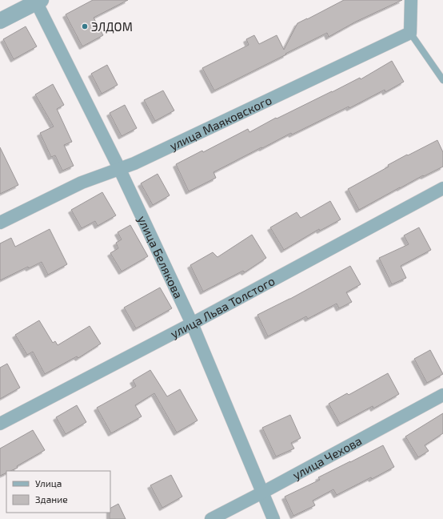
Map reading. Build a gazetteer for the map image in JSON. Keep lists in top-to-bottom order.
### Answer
{
  "streets": {
    "street": [
      "улица Маяковского",
      "улица Белякова",
      "улица Льва Толстого",
      "улица Чехова"
    ]
  },
  "crossings": [
    ["улица Маяковского", "улица Белякова"],
    ["улица Белякова", "улица Льва Толстого"],
    ["улица Белякова", "улица Чехова"]
  ],
  "places": ["ЭЛДОМ"],
  "legend": ["Улица", "Здание"]
}
